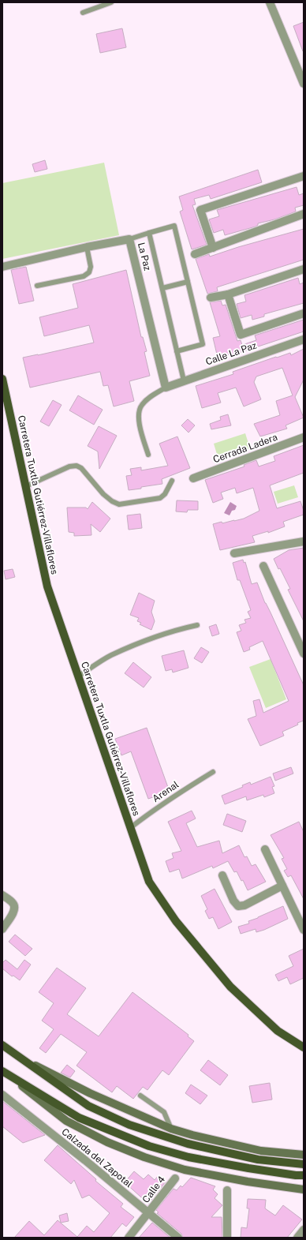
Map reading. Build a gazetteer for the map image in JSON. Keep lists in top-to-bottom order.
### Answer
{
  "streets": {
    "main road": ["Carretera Tuxtla Gutiérrez-Villaflores"],
    "street": [
      "La Paz",
      "Calle La Paz",
      "Cerrada Ladera",
      "Calzada del Zapotal",
      "Calle 4"
    ],
    "lane": ["Arenal"]
  },
  "crossings": [
    ["La Paz", "Calle La Paz"],
    ["Carretera Tuxtla Gutiérrez-Villaflores", "Arenal"],
    ["Calzada del Zapotal", "Calle 4"]
  ]
}
